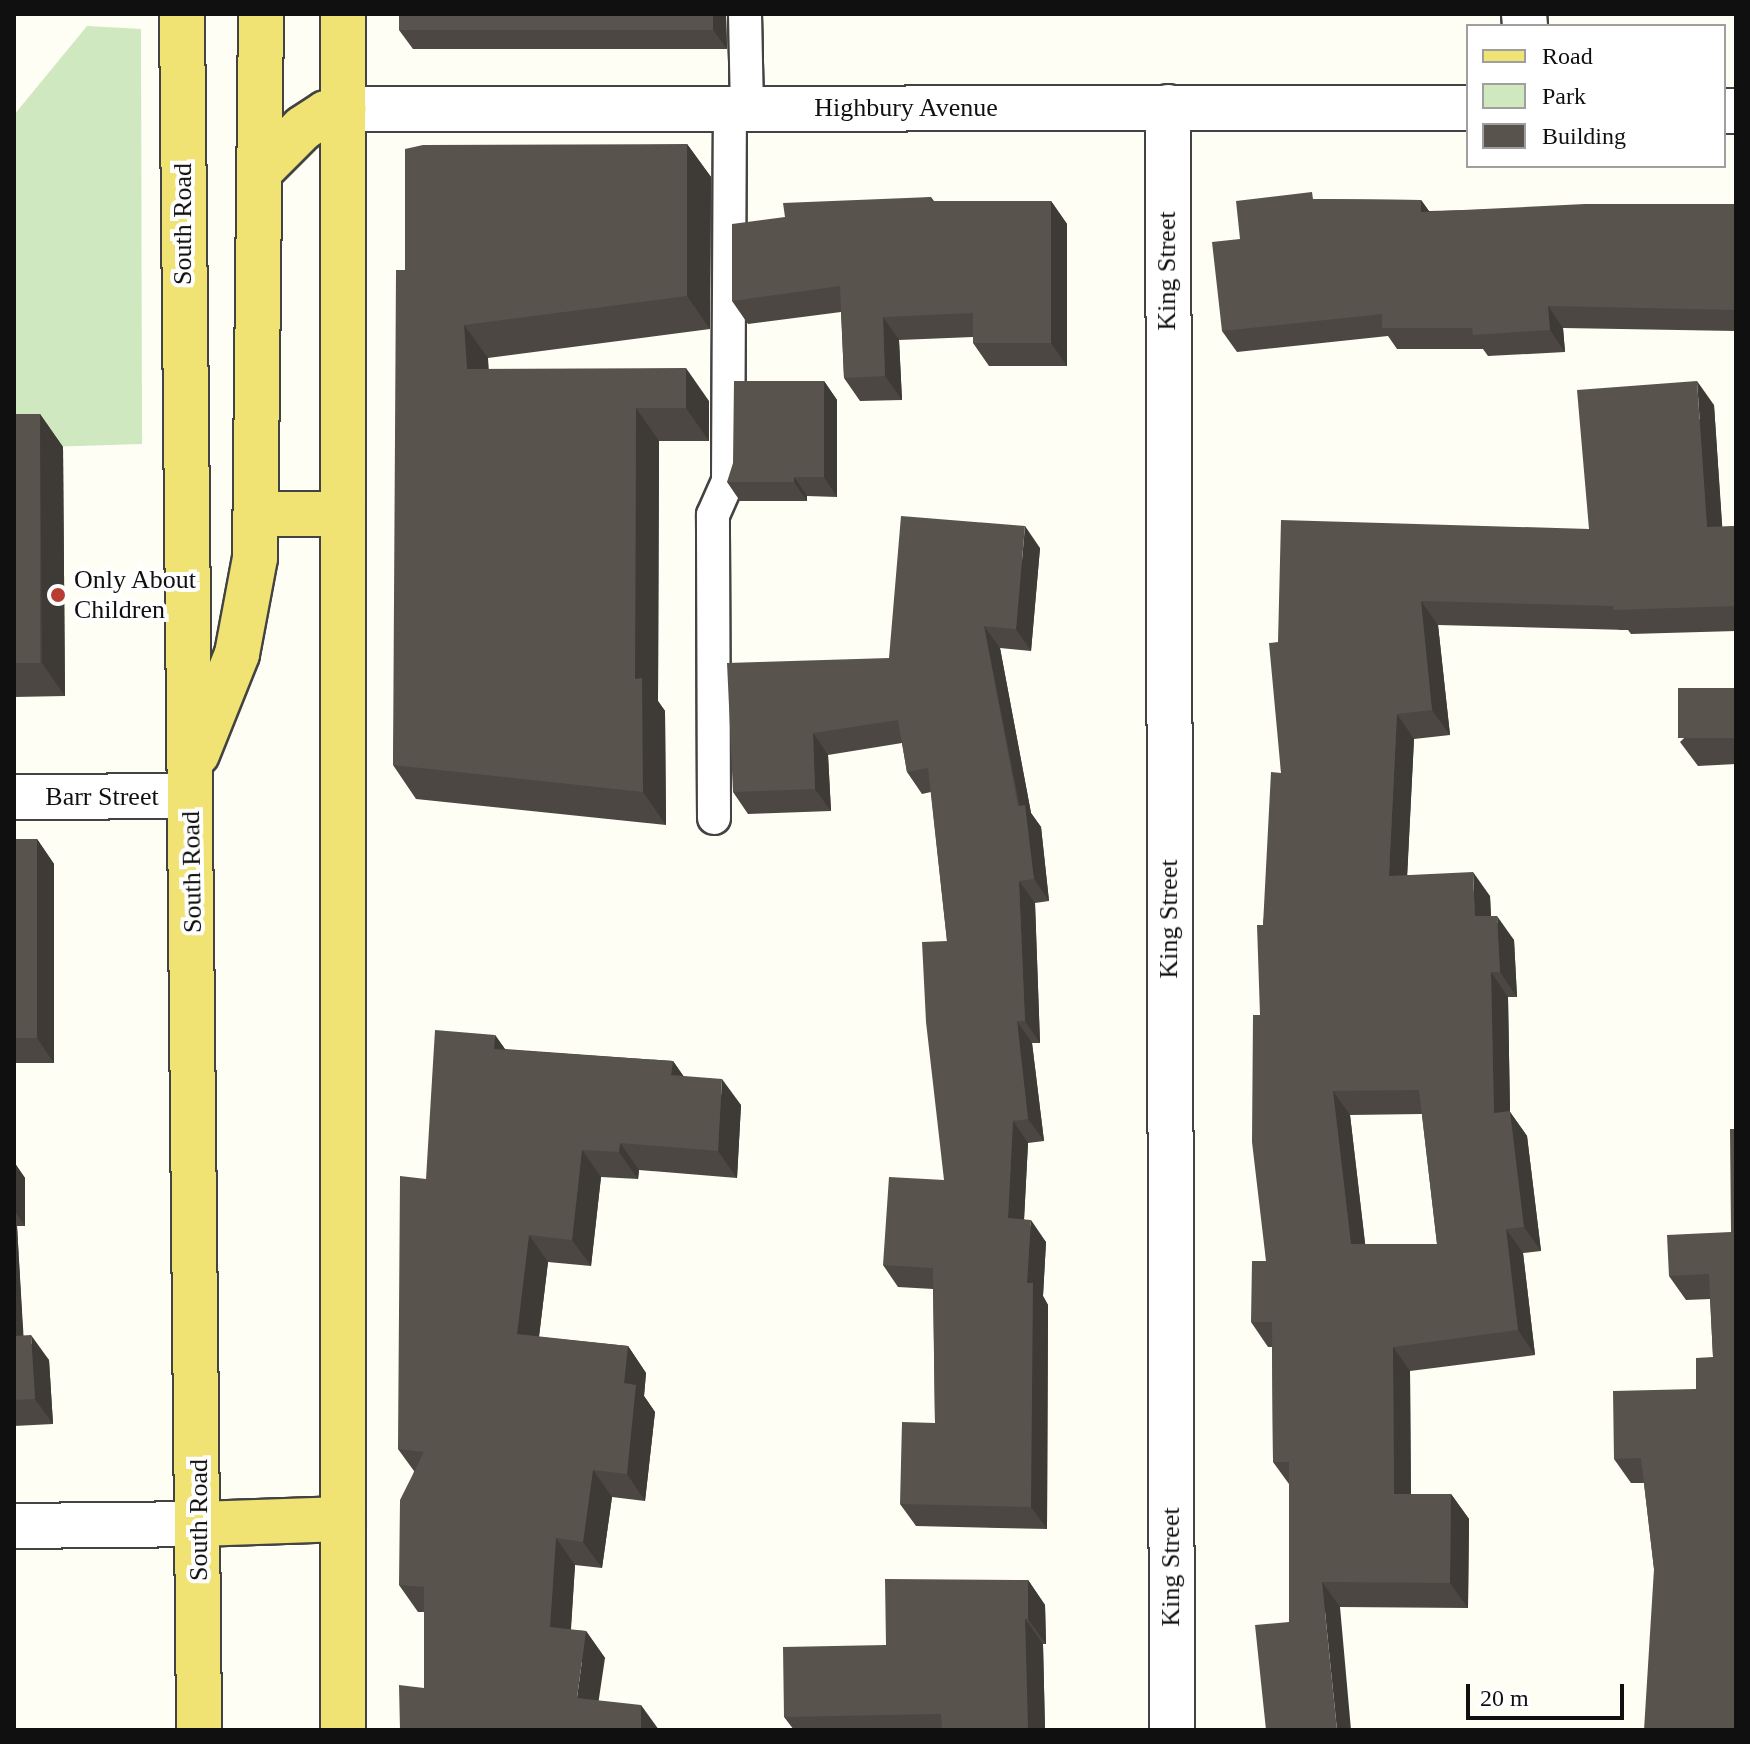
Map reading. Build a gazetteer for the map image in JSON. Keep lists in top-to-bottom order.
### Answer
{
  "streets": {
    "main road": ["South Road"],
    "street": ["Highbury Avenue", "King Street", "Barr Street"]
  },
  "crossings": [
    ["Highbury Avenue", "King Street"],
    ["South Road", "Barr Street"]
  ],
  "places": ["Only About Children"],
  "legend": ["Road", "Park", "Building"],
  "scale_bar": "20 m"
}
